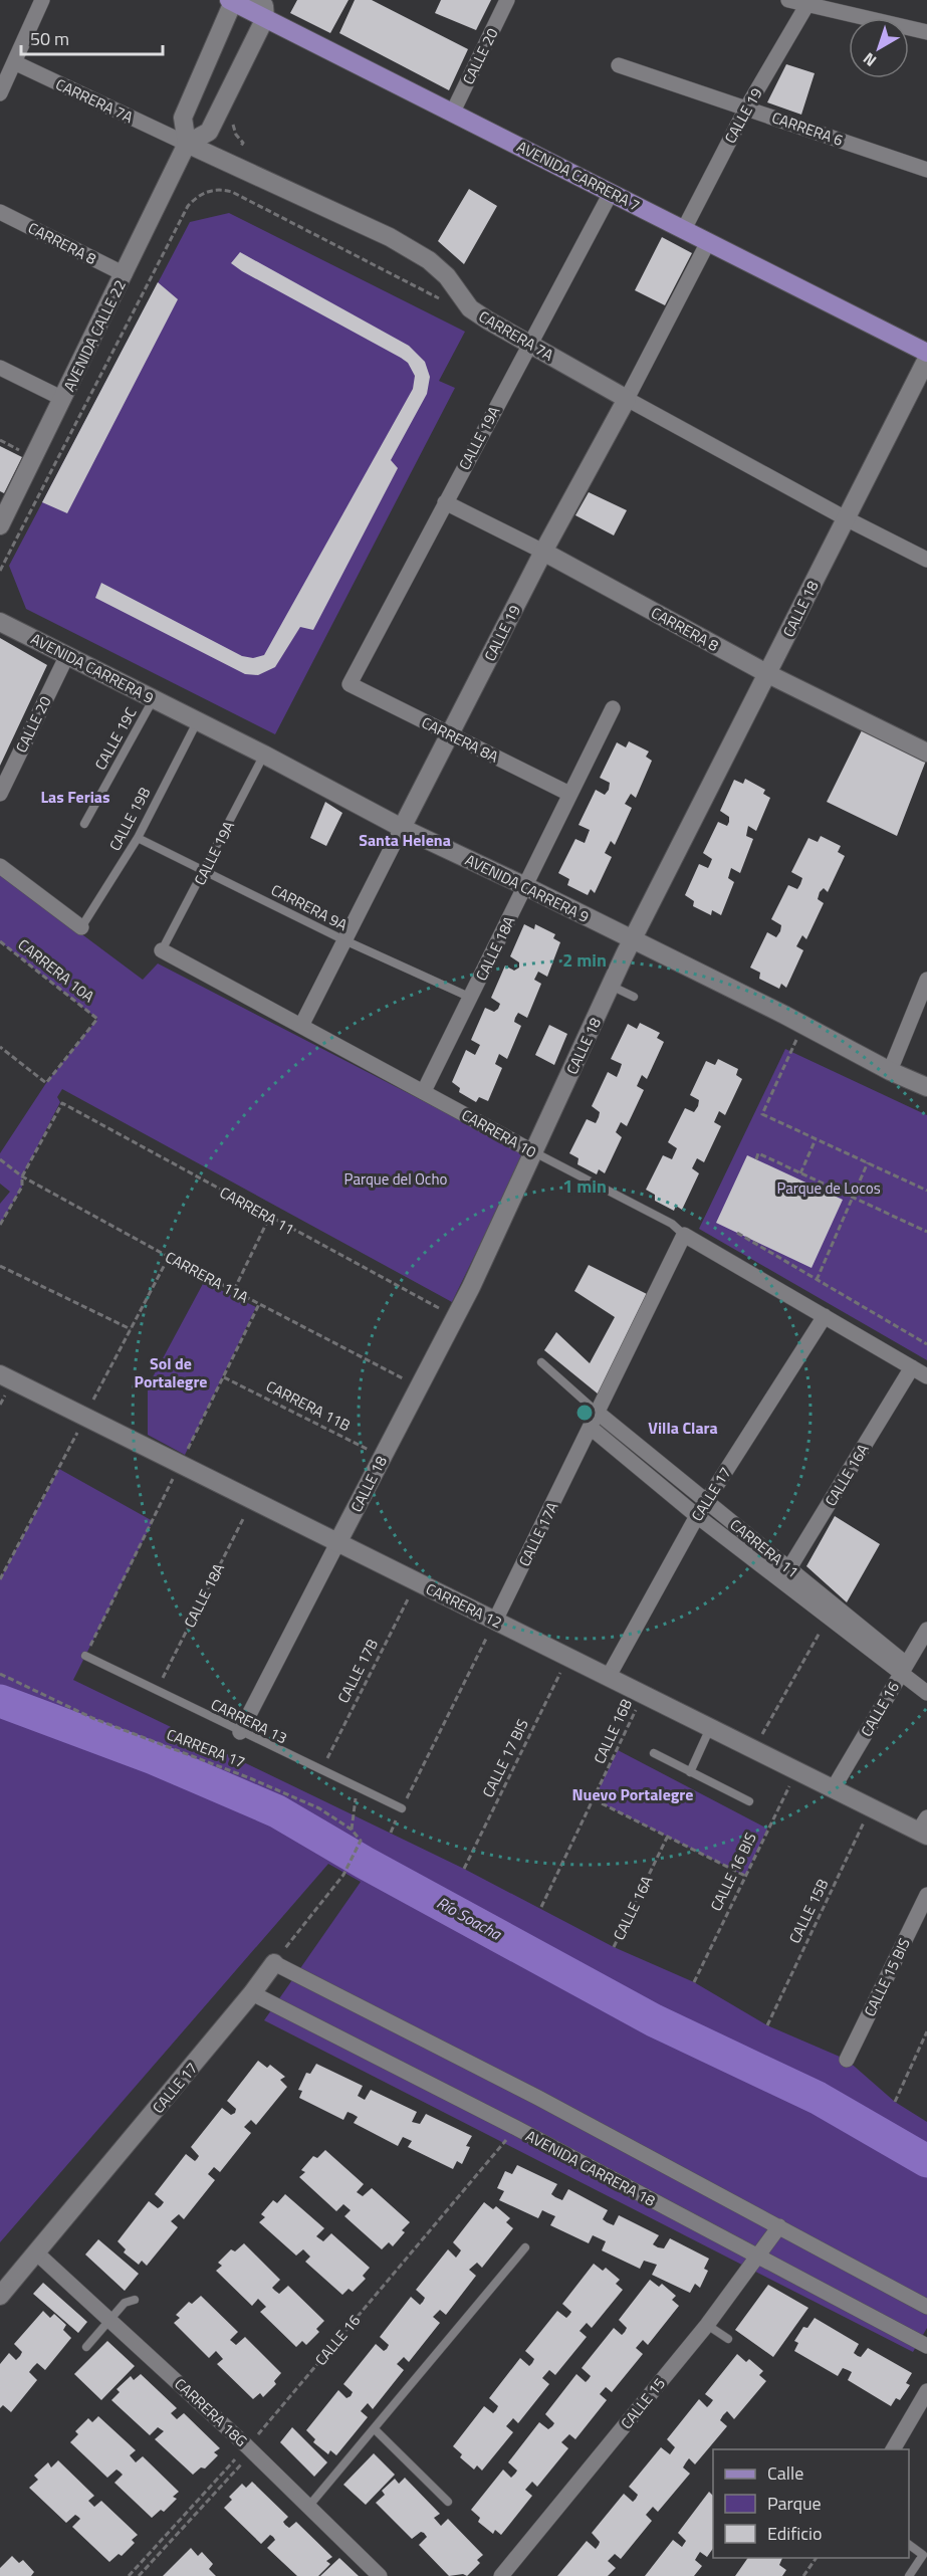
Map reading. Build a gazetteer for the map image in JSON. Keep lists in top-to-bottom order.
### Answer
{
  "streets": {
    "main road": ["AVENIDA CARRERA 7"],
    "street": [
      "CALLE 20",
      "CARRERA 7A",
      "CALLE 19",
      "CARRERA 6",
      "CARRERA 8",
      "AVENIDA CALLE 22",
      "CALLE 19A",
      "CALLE 18",
      "AVENIDA CARRERA 9",
      "CARRERA 8A",
      "CALLE 18A",
      "CARRERA 10",
      "CARRERA 11",
      "CALLE 16A",
      "CALLE 17",
      "CALLE 17A",
      "CARRERA 12",
      "CALLE 16",
      "CALLE 15 BIS",
      "AVENIDA CARRERA 18",
      "CALLE 15",
      "CARRERA 18G"
    ],
    "lane": [
      "CALLE 19C",
      "CALLE 19B",
      "CARRERA 9A",
      "CARRERA 13"
    ],
    "path": [
      "CARRERA 10A",
      "CARRERA 11A",
      "CARRERA 11B",
      "CALLE 17B",
      "CALLE 16B",
      "CARRERA 17",
      "CALLE 17 BIS",
      "CALLE 16 BIS",
      "CALLE 15B"
    ]
  },
  "crossings": [
    ["CALLE 20", "AVENIDA CARRERA 7"],
    ["CALLE 20", "AVENIDA CARRERA 9"],
    ["CARRERA 7A", "CALLE 19"],
    ["CARRERA 7A", "AVENIDA CALLE 22"],
    ["CARRERA 7A", "CALLE 19A"],
    ["CARRERA 7A", "CALLE 18"],
    ["CALLE 19", "CARRERA 6"],
    ["CALLE 19", "AVENIDA CARRERA 7"],
    ["CALLE 19", "CARRERA 8"],
    ["CALLE 19", "AVENIDA CARRERA 9"],
    ["CALLE 19", "CARRERA 8A"],
    ["CALLE 19", "CARRERA 9A"],
    ["CALLE 19", "CARRERA 10"],
    ["AVENIDA CARRERA 7", "CALLE 19A"],
    ["CARRERA 8", "AVENIDA CALLE 22"],
    ["CARRERA 8", "CALLE 19A"],
    ["CARRERA 8", "CALLE 18"],
    ["CALLE 19A", "AVENIDA CARRERA 9"],
    ["CALLE 19A", "CARRERA 8A"],
    ["CALLE 19A", "CARRERA 9A"],
    ["CALLE 19A", "CARRERA 10"],
    ["CALLE 18", "AVENIDA CARRERA 9"],
    ["CALLE 18", "CARRERA 10"],
    ["CALLE 18", "CARRERA 11"],
    ["CALLE 18", "CARRERA 11A"],
    ["CALLE 18", "CARRERA 11B"],
    ["CALLE 18", "CARRERA 12"],
    ["CALLE 18", "CARRERA 13"],
    ["AVENIDA CARRERA 9", "CALLE 19C"],
    ["AVENIDA CARRERA 9", "CALLE 19B"],
    ["AVENIDA CARRERA 9", "CALLE 18A"],
    ["CARRERA 8A", "CALLE 18A"],
    ["CALLE 19B", "CARRERA 9A"],
    ["CARRERA 9A", "CALLE 18A"],
    ["CALLE 18A", "CARRERA 10"],
    ["CALLE 18A", "CARRERA 12"],
    ["CALLE 18A", "CARRERA 13"],
    ["CARRERA 10", "CALLE 16A"],
    ["CARRERA 10", "CALLE 17"],
    ["CARRERA 10", "CALLE 17A"],
    ["CARRERA 11", "CARRERA 11A"],
    ["CARRERA 11", "CALLE 16A"],
    ["CARRERA 11", "CALLE 17"],
    ["CARRERA 11", "CALLE 17A"],
    ["CARRERA 11", "CALLE 16"],
    ["CALLE 17", "CARRERA 12"],
    ["CALLE 17", "CARRERA 17"],
    ["CALLE 17", "AVENIDA CARRERA 18"],
    ["CALLE 17", "CARRERA 18G"],
    ["CALLE 17A", "CARRERA 12"],
    ["CARRERA 12", "CALLE 17B"],
    ["CARRERA 12", "CALLE 16"],
    ["CARRERA 12", "CALLE 16B"],
    ["CARRERA 12", "CALLE 17 BIS"],
    ["CARRERA 12", "CALLE 16 BIS"],
    ["CARRERA 12", "CALLE 15B"],
    ["CALLE 17B", "CARRERA 13"],
    ["CALLE 16", "AVENIDA CARRERA 18"],
    ["CALLE 16", "CARRERA 18G"],
    ["AVENIDA CARRERA 18", "CALLE 15"]
  ],
  "districts": [
    "Las Ferias",
    "Santa Helena",
    "Sol de Portalegre",
    "Villa Clara",
    "Nuevo Portalegre"
  ],
  "water": ["Río Soacha"],
  "parks": ["Parque del Ocho", "Parque de Locos"],
  "legend": ["Calle", "Parque", "Edificio"],
  "scale_bar": "50 m",
  "north": "bottom left",
  "rings": ["2 min", "1 min"]
}
